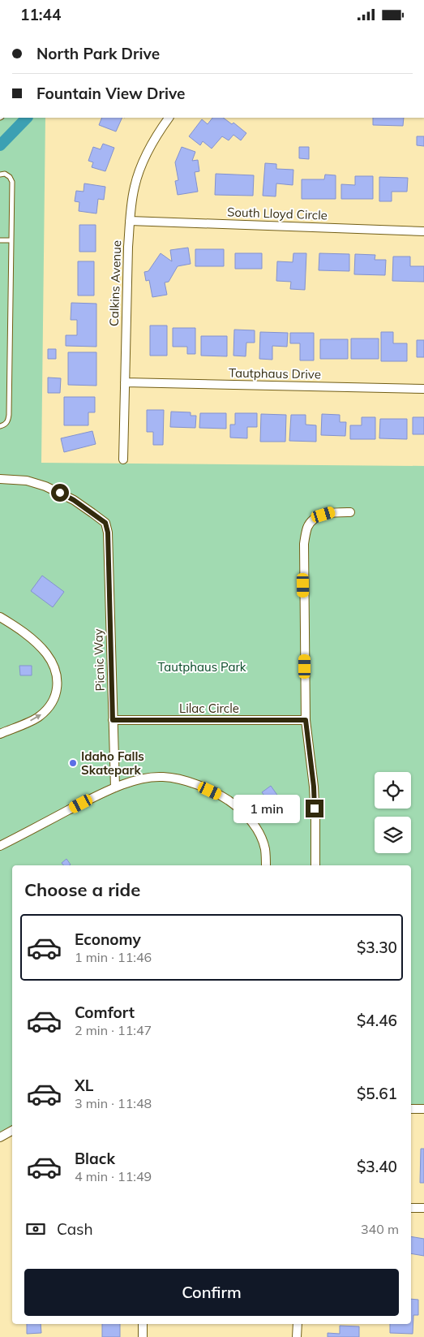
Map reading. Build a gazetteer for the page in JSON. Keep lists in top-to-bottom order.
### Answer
{
  "streets": {
    "street": [
      "South Lloyd Circle",
      "Calkins Avenue",
      "Tautphaus Drive",
      "Picnic Way",
      "Lilac Circle"
    ]
  },
  "crossings": [
    ["South Lloyd Circle", "Calkins Avenue"],
    ["Calkins Avenue", "Tautphaus Drive"],
    ["Picnic Way", "Lilac Circle"]
  ],
  "parks": ["Tautphaus Park"],
  "places": ["Idaho Falls Skatepark"],
  "page": {
    "status": "11:44",
    "banner": ["North Park Drive", "Fountain View Drive"],
    "bubble": "1 min",
    "heading": "Choose a ride",
    "list": [
      {
        "name": "Economy",
        "note": "1 min · 11:46",
        "value": "$3.30"
      },
      {
        "name": "Comfort",
        "note": "2 min · 11:47",
        "value": "$4.46"
      },
      {
        "name": "XL",
        "note": "3 min · 11:48",
        "value": "$5.61"
      },
      {
        "name": "Black",
        "note": "4 min · 11:49",
        "value": "$3.40"
      }
    ],
    "pay": ["Cash", "340 m"],
    "buttons": "Confirm"
  }
}
